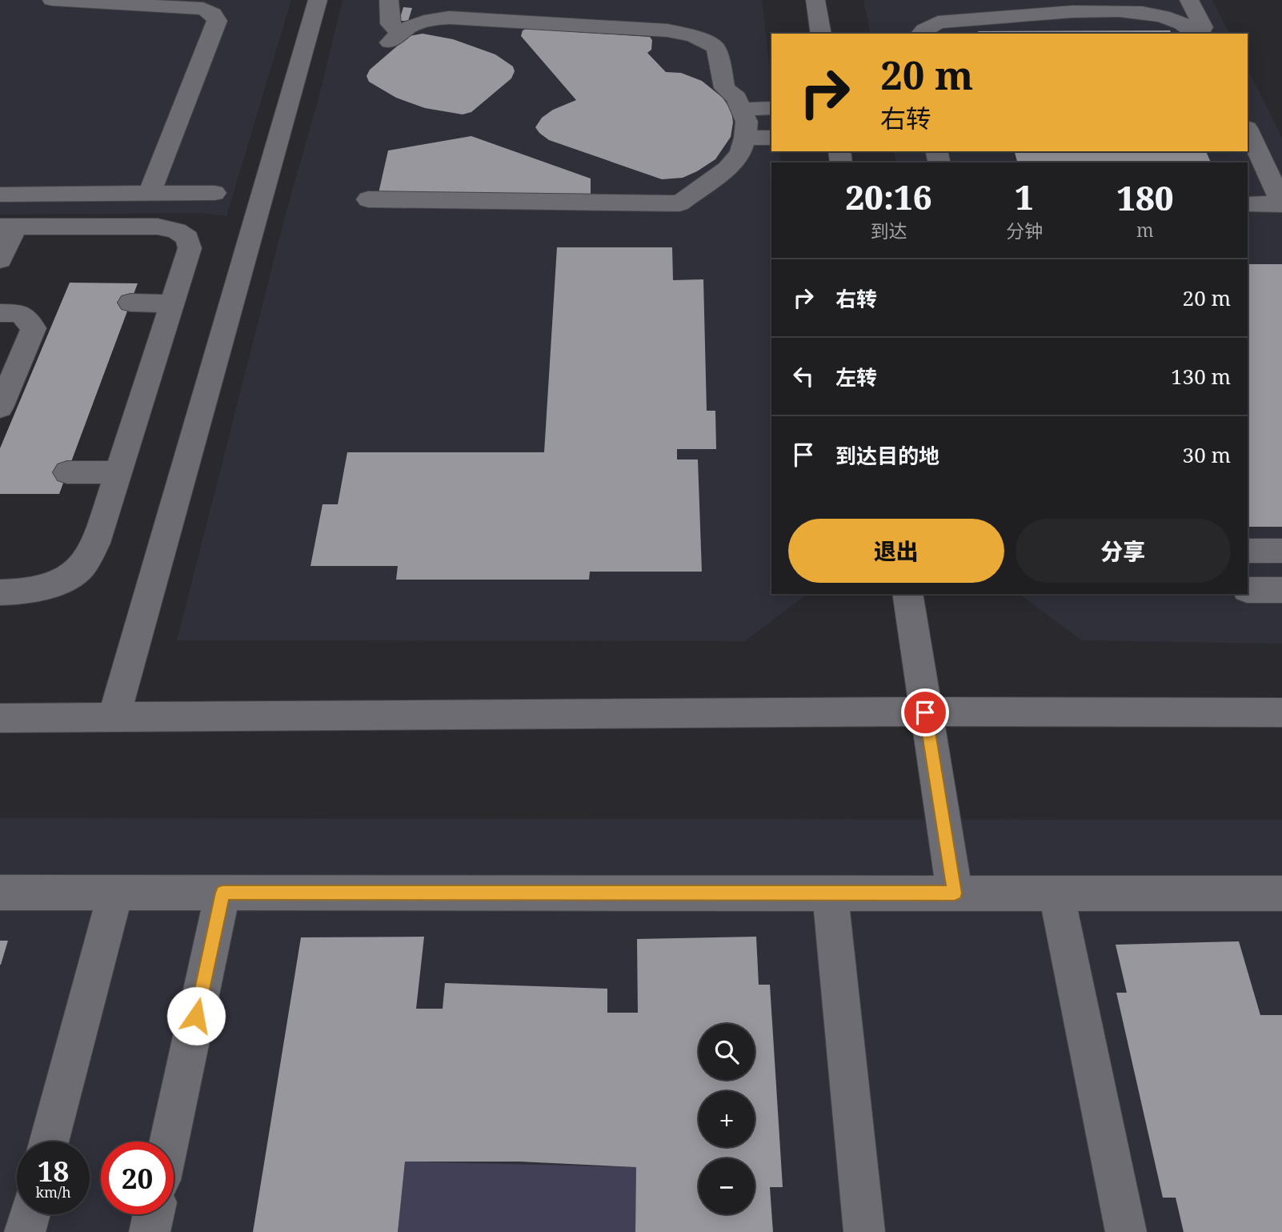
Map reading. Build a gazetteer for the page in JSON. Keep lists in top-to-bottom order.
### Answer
{
  "page": {
    "turn": ["20 m", "右转"],
    "eta": [
      "20:16",
      "到达",
      "1",
      "分钟",
      "180",
      "m"
    ],
    "list": [
      {
        "name": "右转",
        "value": "20 m"
      },
      {
        "name": "左转",
        "value": "130 m"
      },
      {
        "name": "到达目的地",
        "value": "30 m"
      }
    ],
    "buttons": ["退出", "分享"],
    "map_buttons": ["+", "−"],
    "speed": "18 km/h",
    "limit": "20"
  }
}
